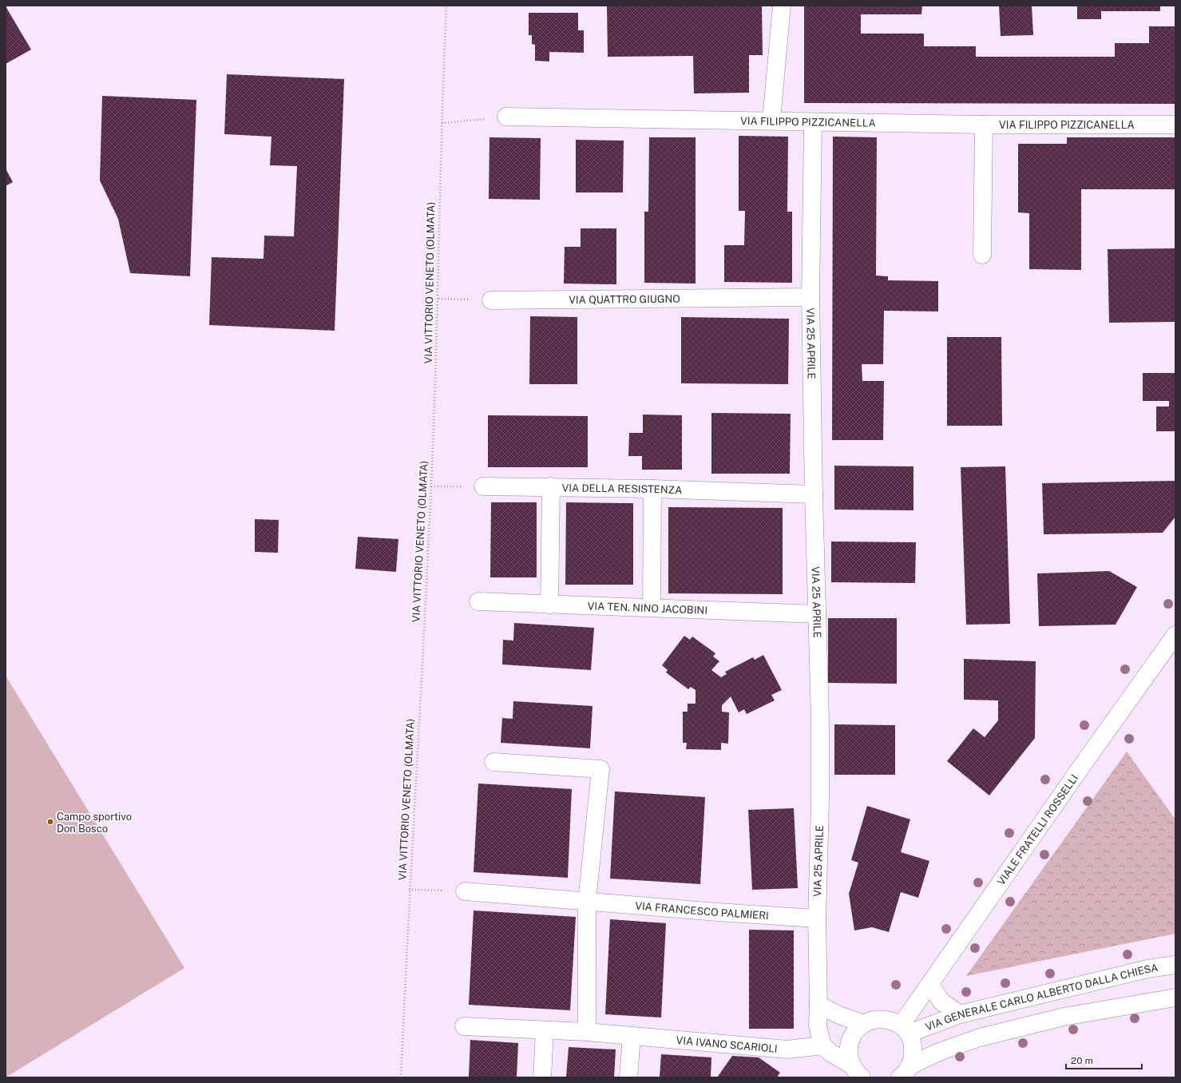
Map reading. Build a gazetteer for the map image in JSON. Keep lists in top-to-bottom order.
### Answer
{
  "streets": {
    "street": [
      "VIA FILIPPO PIZZICANELLA",
      "VIA QUATTRO GIUGNO",
      "VIA 25 APRILE",
      "VIA DELLA RESISTENZA",
      "VIA TEN. NINO JACOBINI",
      "VIALE FRATELLI ROSSELLI",
      "VIA FRANCESCO PALMIERI",
      "VIA GENERALE CARLO ALBERTO DALLA CHIESA",
      "VIA IVANO SCARIOLI"
    ],
    "path": ["VIA VITTORIO VENETO (OLMATA)"]
  },
  "crossings": [
    ["VIA FILIPPO PIZZICANELLA", "VIA 25 APRILE"],
    ["VIA QUATTRO GIUGNO", "VIA 25 APRILE"],
    ["VIA 25 APRILE", "VIA DELLA RESISTENZA"],
    ["VIA 25 APRILE", "VIA TEN. NINO JACOBINI"],
    ["VIA 25 APRILE", "VIA FRANCESCO PALMIERI"],
    ["VIA 25 APRILE", "VIA IVANO SCARIOLI"],
    ["VIALE FRATELLI ROSSELLI", "VIA GENERALE CARLO ALBERTO DALLA CHIESA"]
  ],
  "places": ["Campo sportivo Don Bosco"],
  "scale_bar": "20 m"
}
